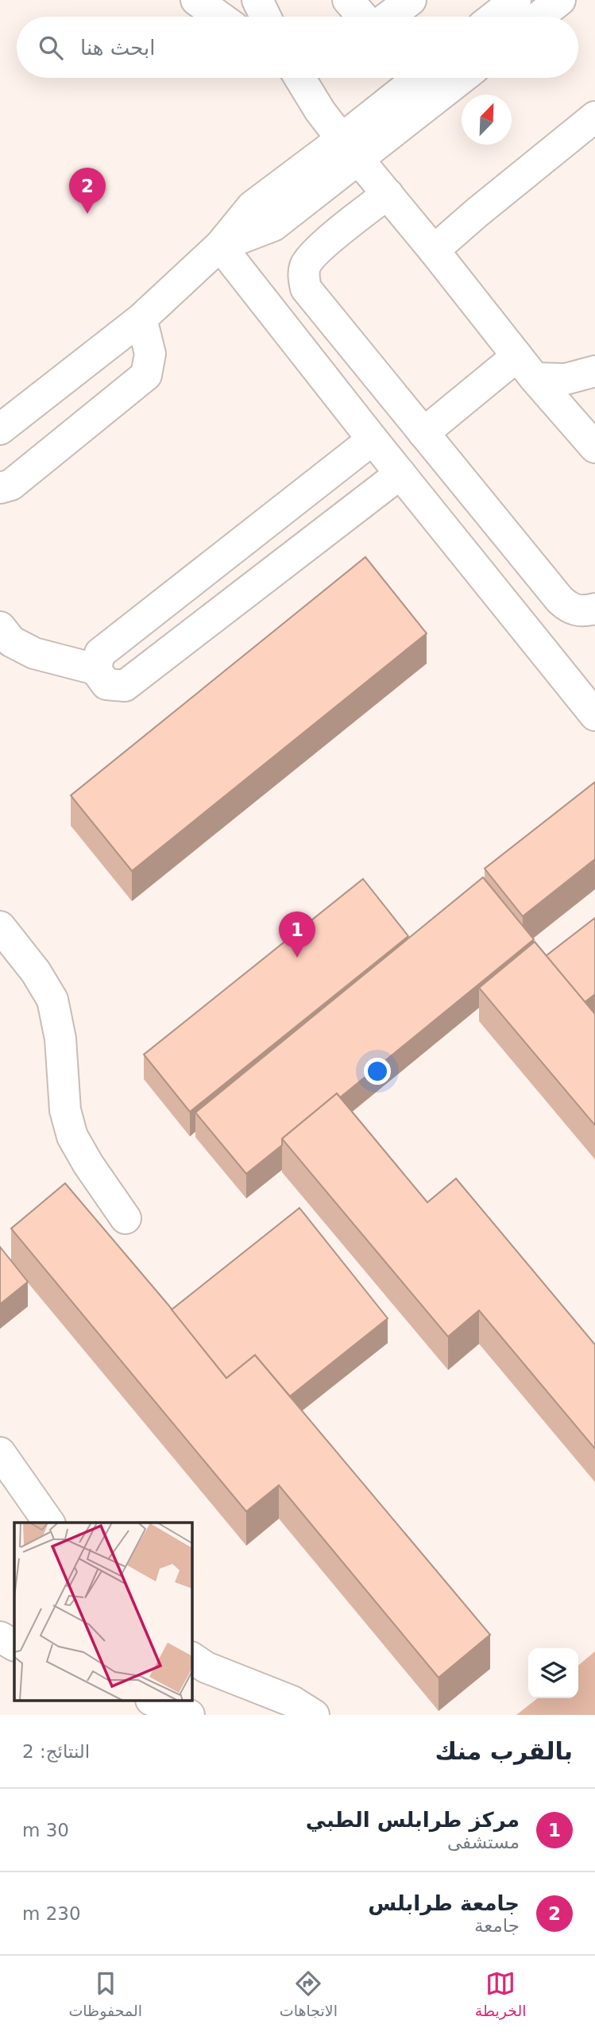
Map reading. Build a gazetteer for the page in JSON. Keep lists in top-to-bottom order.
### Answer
{
  "north": "top right",
  "page": {
    "search": "ابحث هنا",
    "pins": ["2", "1"],
    "heading": ["بالقرب منك", "النتائج: 2"],
    "list": [
      {
        "mark": "1",
        "name": "مركز طرابلس الطبي",
        "note": "مستشفى",
        "value": "30 m"
      },
      {
        "mark": "2",
        "name": "جامعة طرابلس",
        "note": "جامعة",
        "value": "230 m"
      }
    ],
    "nav": ["الخريطة", "الاتجاهات", "المحفوظات"]
  }
}
